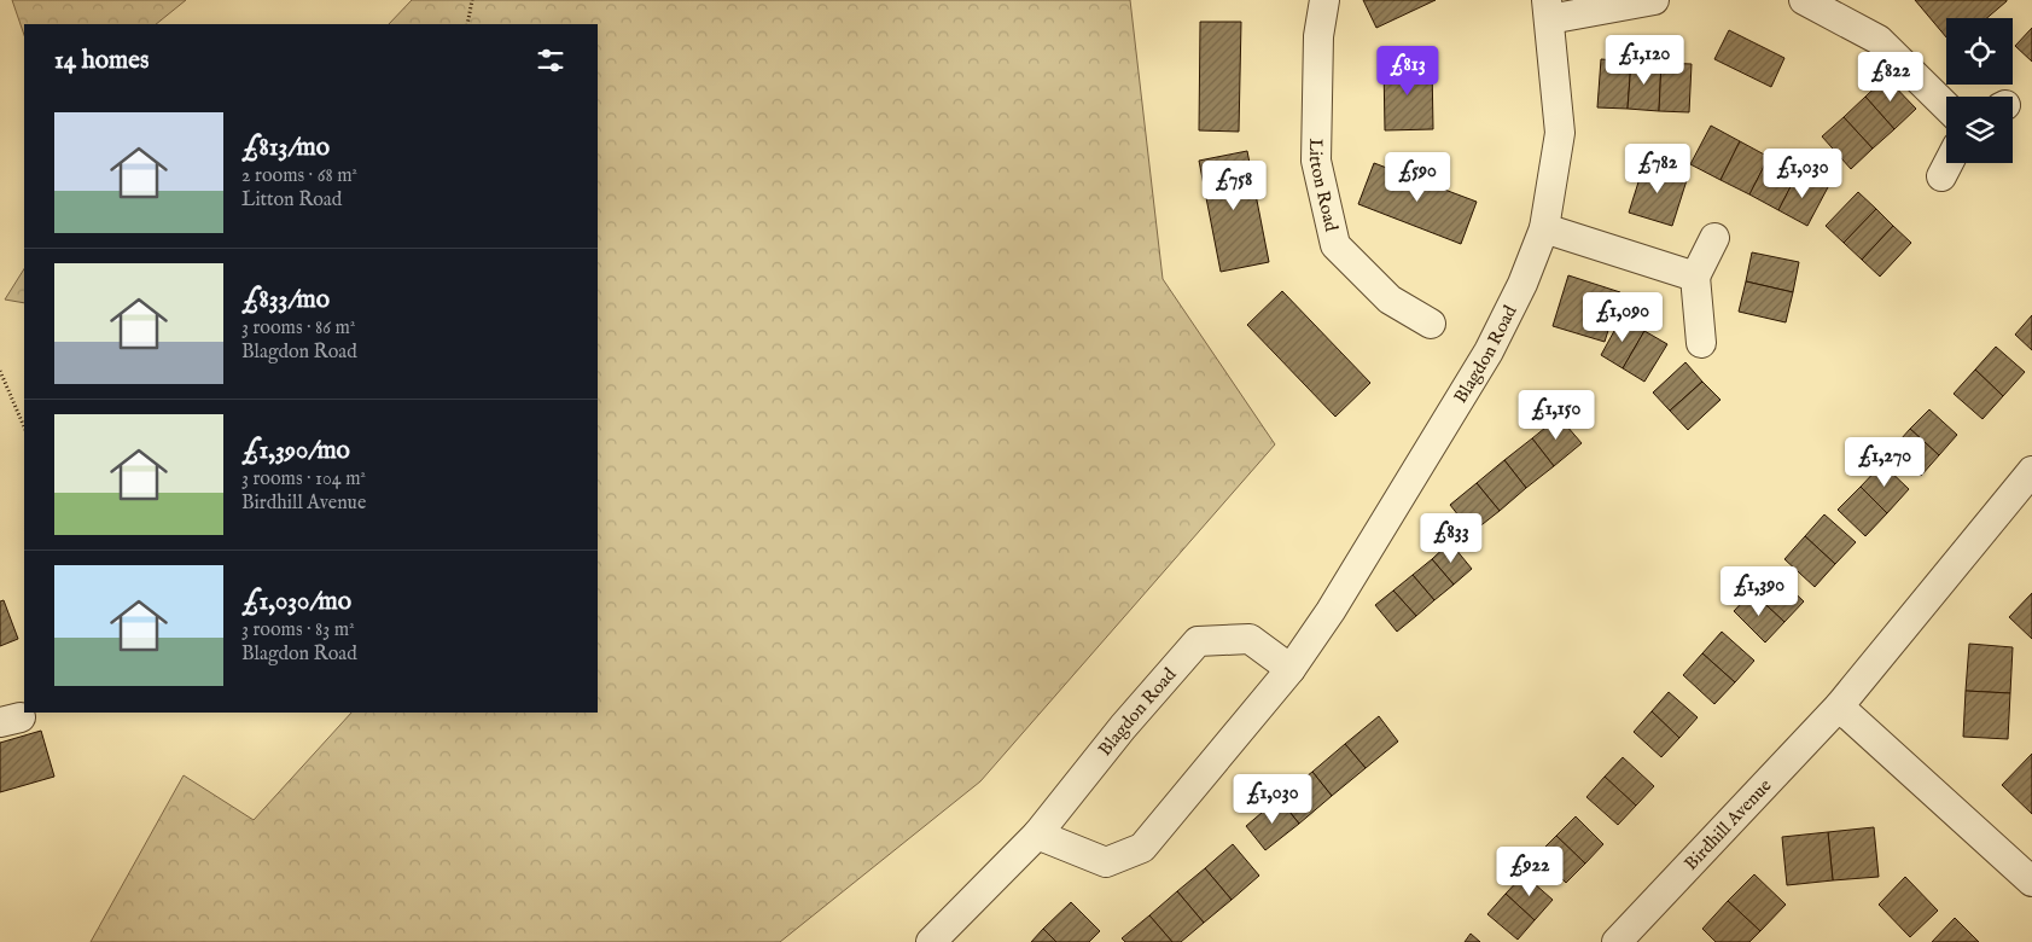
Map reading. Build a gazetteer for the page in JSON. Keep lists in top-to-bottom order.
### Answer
{
  "streets": {
    "street": ["Litton Road", "Blagdon Road", "Birdhill Avenue"]
  },
  "page": {
    "heading": "14 homes",
    "price": [
      "£1,120",
      "£813",
      "£822",
      "£782",
      "£1,030",
      "£590",
      "£758",
      "£1,090",
      "£1,150",
      "£1,270",
      "£833",
      "£1,390",
      "£1,030",
      "£922"
    ],
    "list": [
      {
        "name": "£813/mo",
        "note": "2 rooms · 68 m² · Litton Road"
      },
      {
        "name": "£833/mo",
        "note": "3 rooms · 86 m² · Blagdon Road"
      },
      {
        "name": "£1,390/mo",
        "note": "3 rooms · 104 m² · Birdhill Avenue"
      },
      {
        "name": "£1,030/mo",
        "note": "3 rooms · 83 m² · Blagdon Road"
      }
    ]
  }
}
